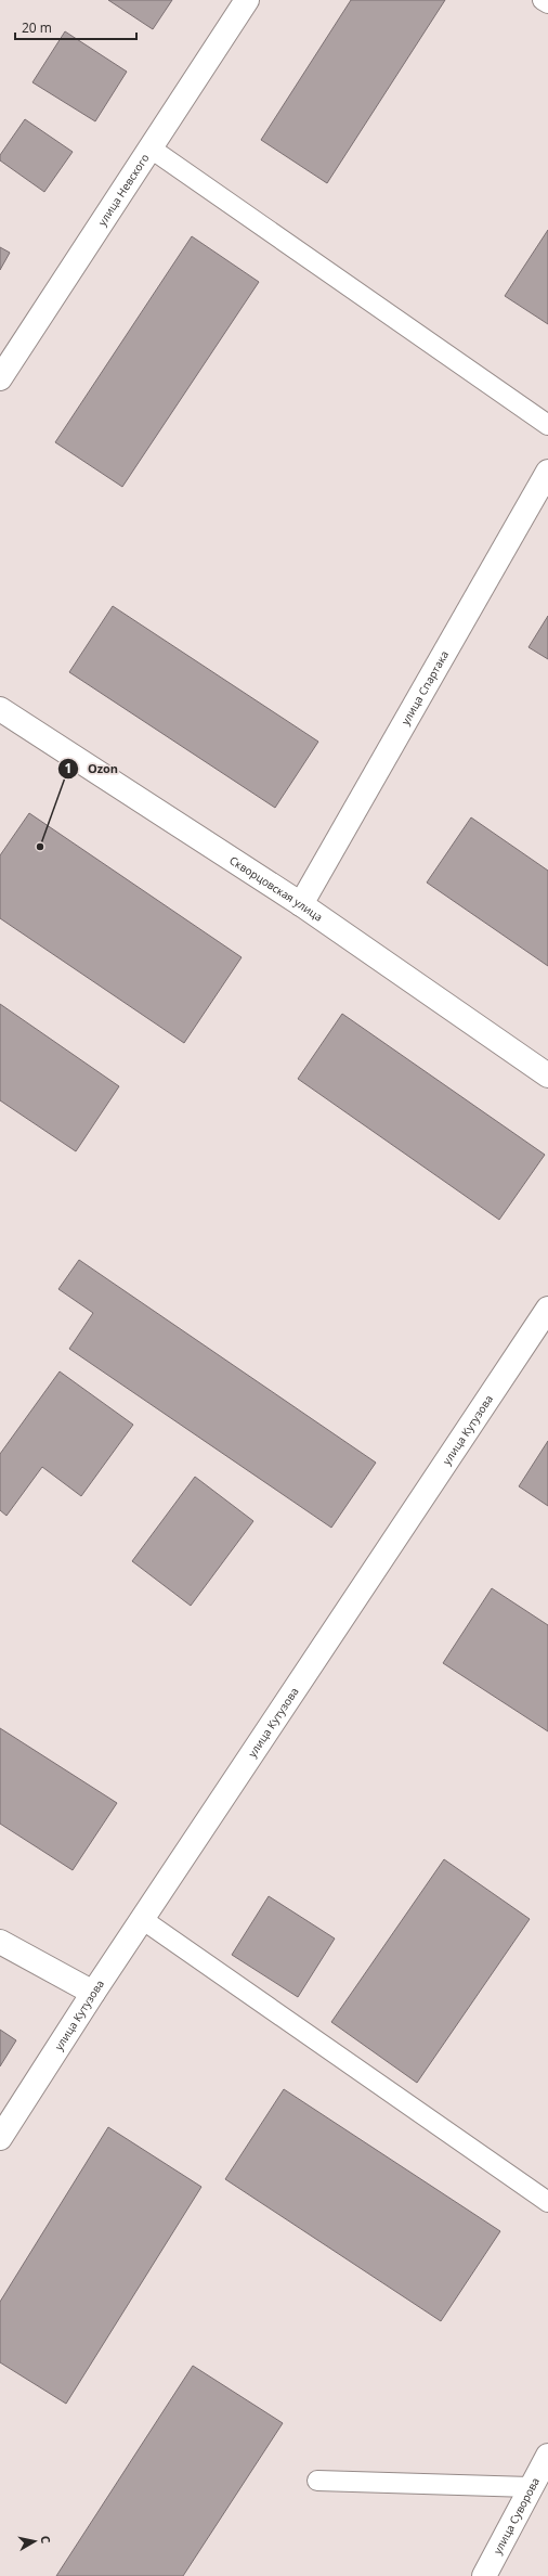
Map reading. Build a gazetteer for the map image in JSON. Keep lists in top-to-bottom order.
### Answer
{
  "streets": {
    "street": [
      "улица Невского",
      "улица Спартака",
      "Скворцовская улица",
      "улица Кутузова",
      "улица Суворова"
    ]
  },
  "crossings": [
    ["улица Спартака", "Скворцовская улица"]
  ],
  "places": ["Ozon"],
  "scale_bar": "20 m",
  "north": "right"
}
